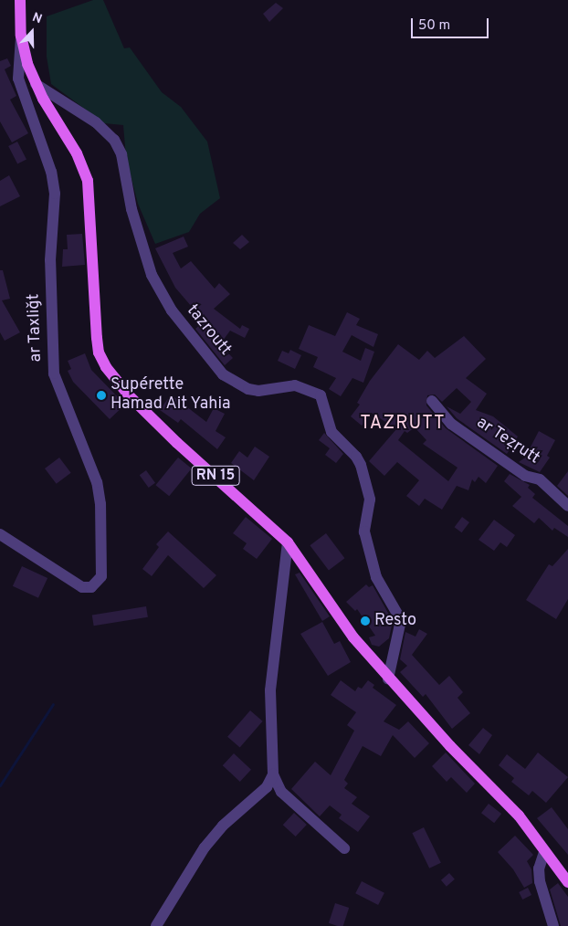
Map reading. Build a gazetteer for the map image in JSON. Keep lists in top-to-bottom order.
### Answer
{
  "streets": {
    "main road": ["RN 15"],
    "street": ["ar Taxliǧt", "tazroutt", "ar Teẓṛutt"]
  },
  "crossings": [
    ["ar Taxliǧt", "RN 15"],
    ["tazroutt", "RN 15"]
  ],
  "districts": ["TAZRUTT"],
  "places": ["Supérette Hamad Ait Yahia", "Resto"],
  "scale_bar": "50 m",
  "north": "top"
}
